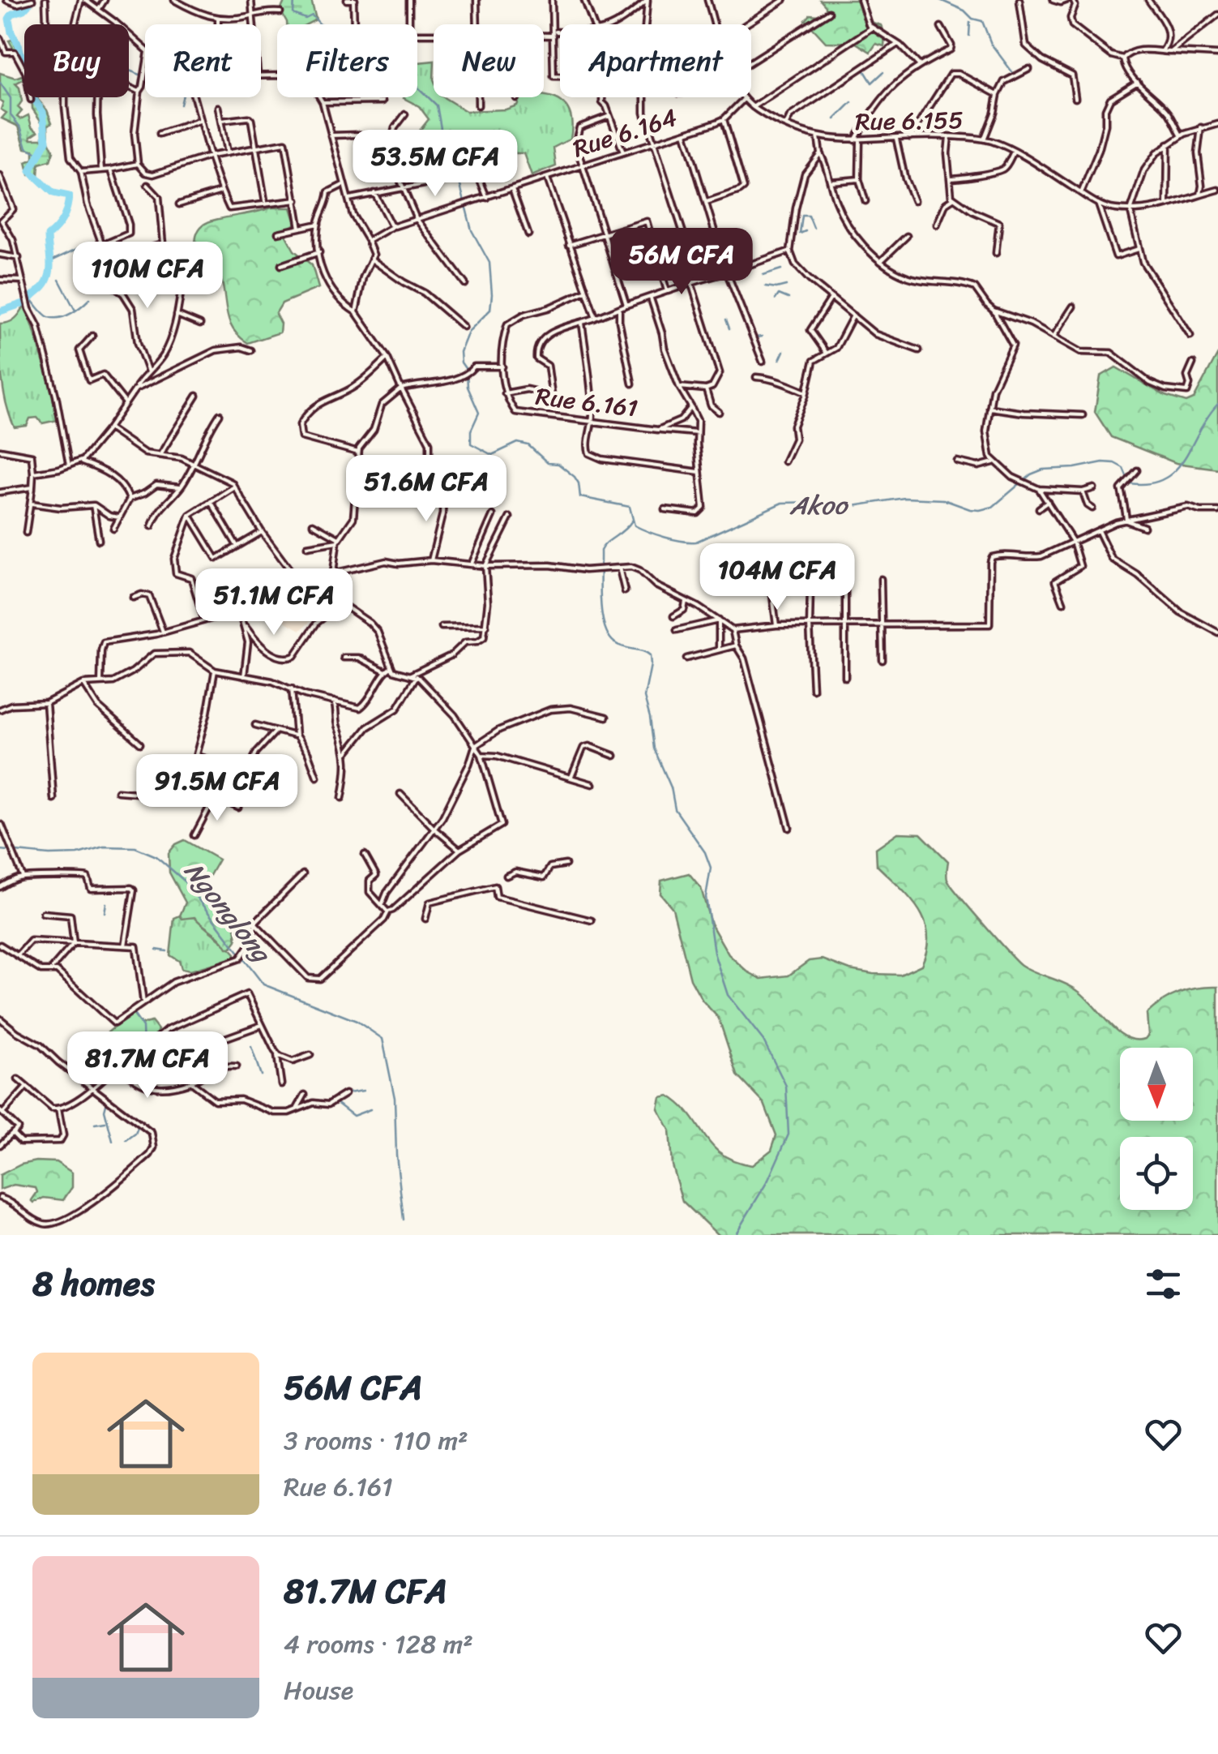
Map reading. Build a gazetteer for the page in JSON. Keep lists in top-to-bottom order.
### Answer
{
  "streets": {
    "street": ["Rue 6.155", "Rue 6.164", "Rue 6.161"]
  },
  "crossings": [
    ["Rue 6.155", "Rue 6.164"]
  ],
  "water": ["Akoo", "Ngonglong"],
  "north": "bottom",
  "page": {
    "chip": [
      "Buy",
      "Rent",
      "Filters",
      "New",
      "Apartment"
    ],
    "price": [
      "53.5M CFA",
      "56M CFA",
      "110M CFA",
      "51.6M CFA",
      "104M CFA",
      "51.1M CFA",
      "91.5M CFA",
      "81.7M CFA"
    ],
    "heading": "8 homes",
    "list": [
      {
        "name": "56M CFA",
        "note": "3 rooms · 110 m² · Rue 6.161"
      },
      {
        "name": "81.7M CFA",
        "note": "4 rooms · 128 m² · House"
      }
    ]
  }
}
